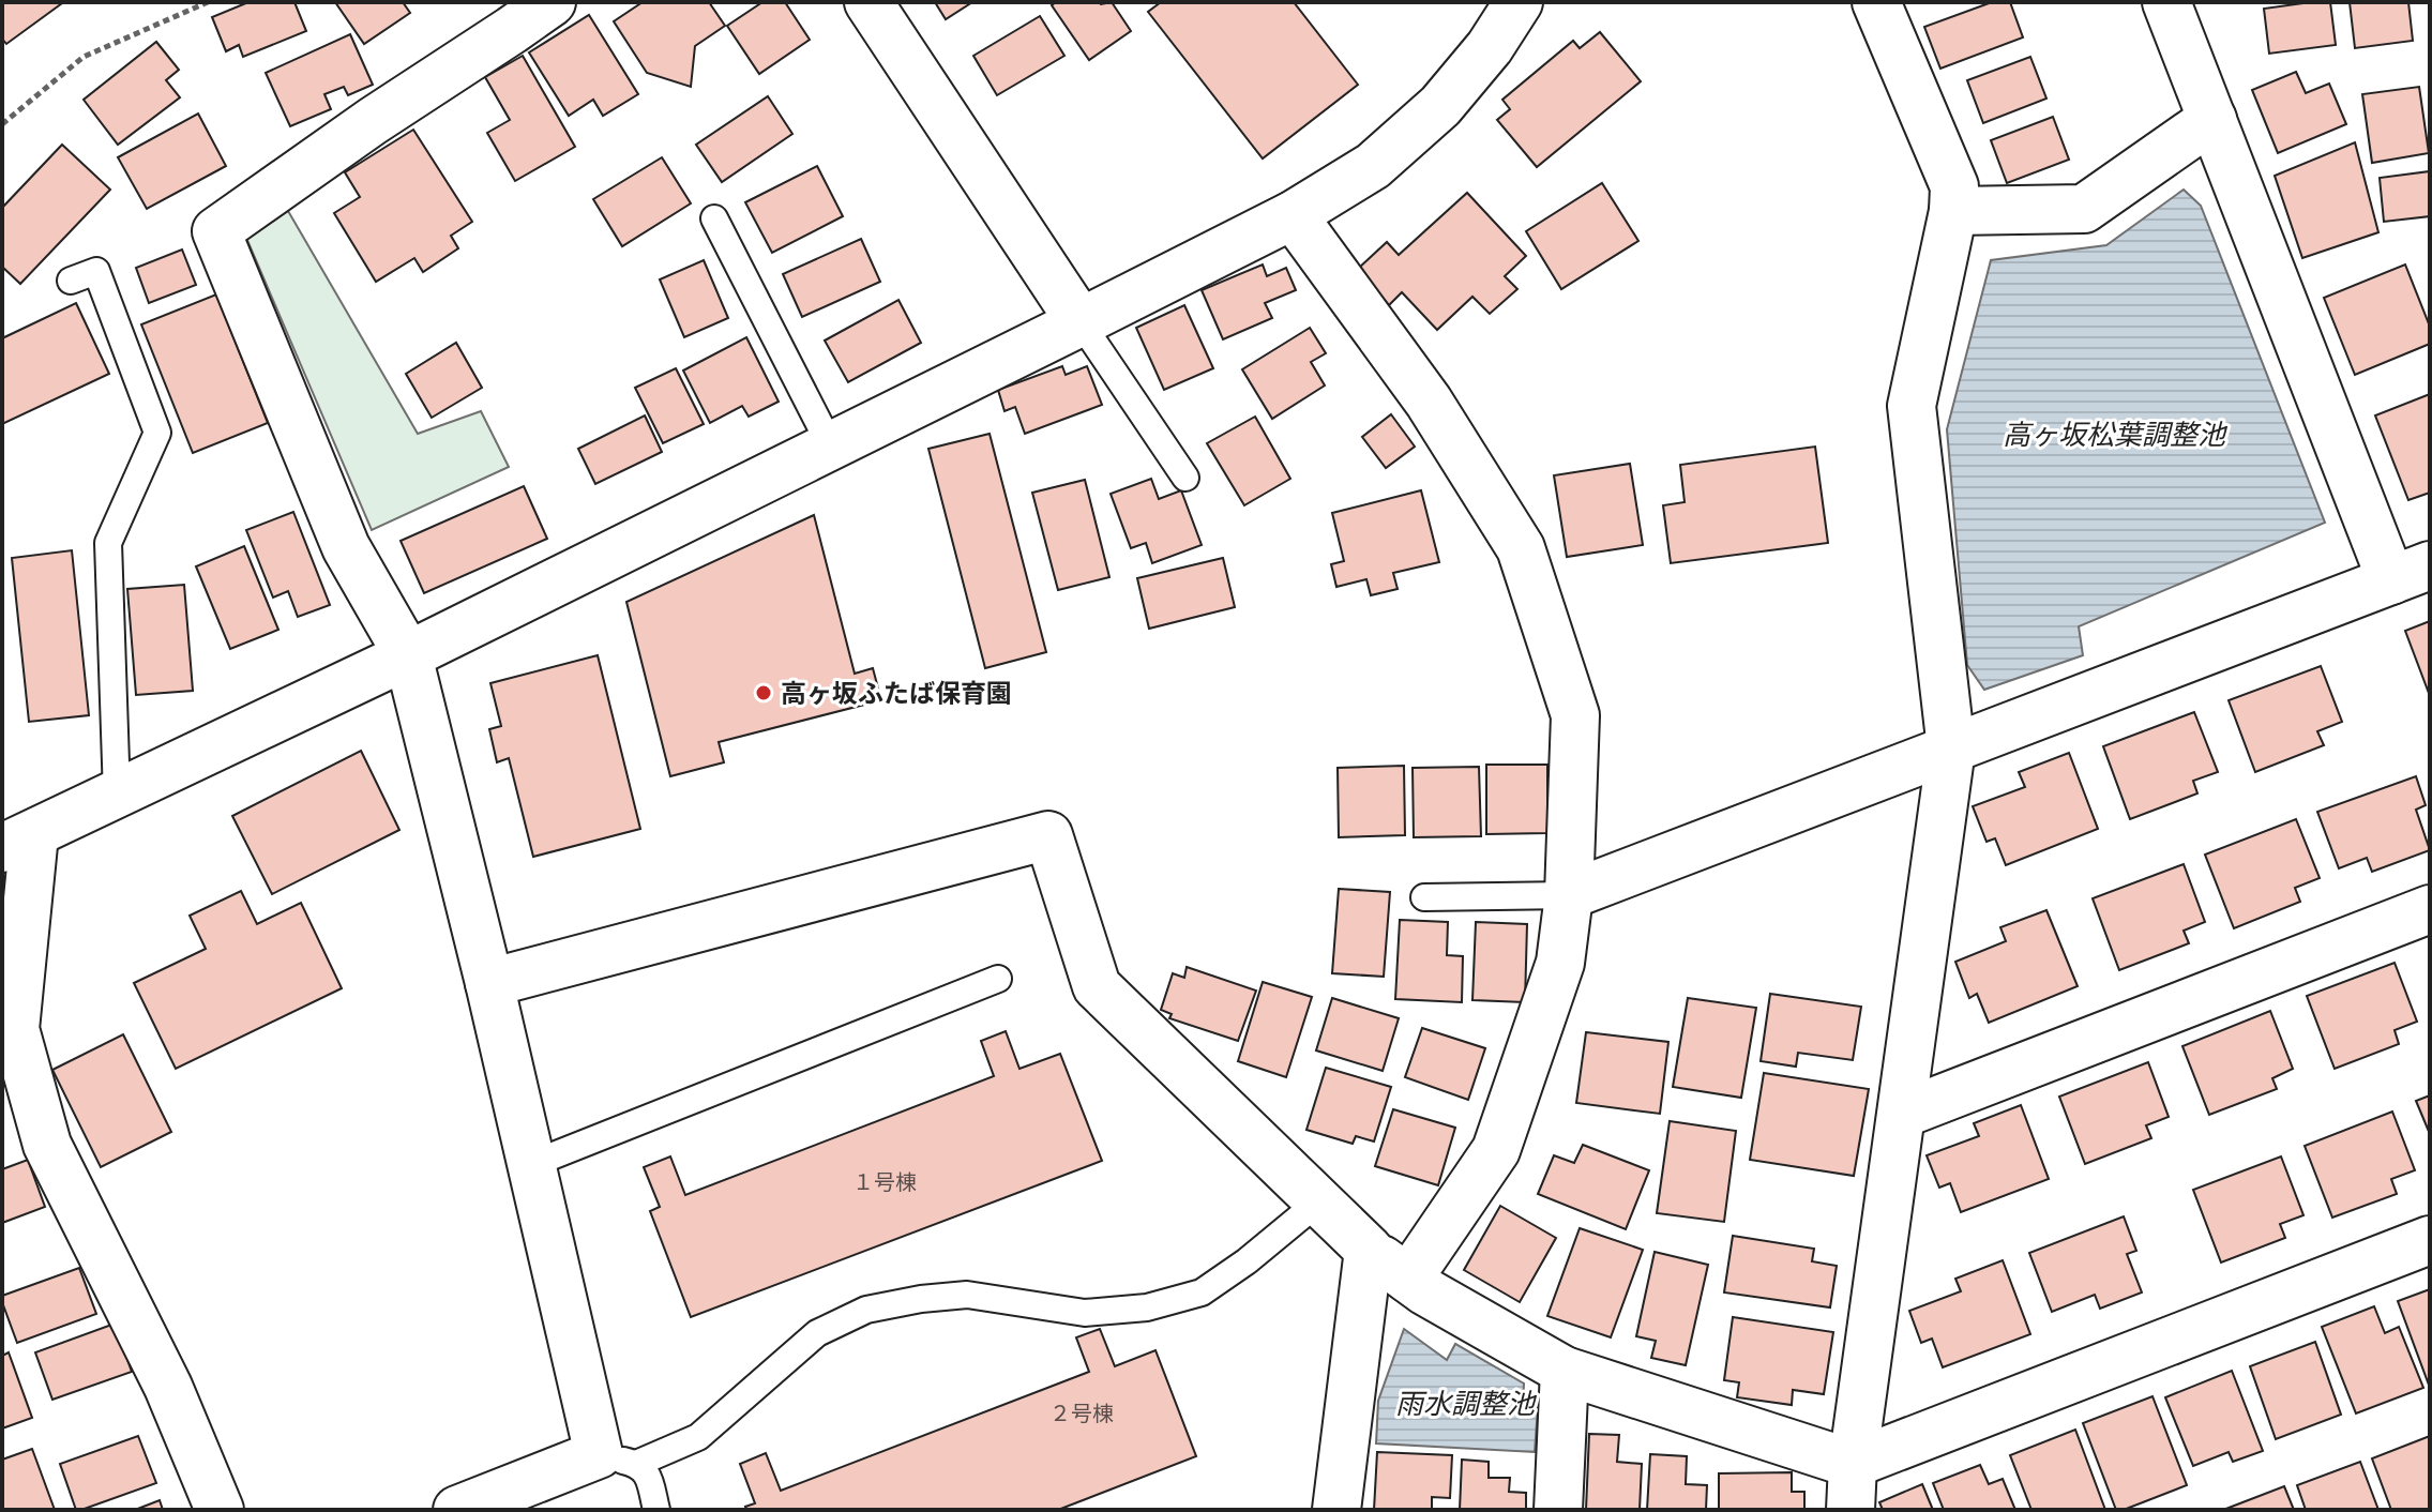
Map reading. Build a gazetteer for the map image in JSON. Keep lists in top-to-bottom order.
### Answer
{
  "water": ["高ヶ坂松葉調整池", "雨水調整池"],
  "places": ["高ヶ坂ふたば保育園"],
  "house_numbers": ["１号棟", "２号棟"]
}
